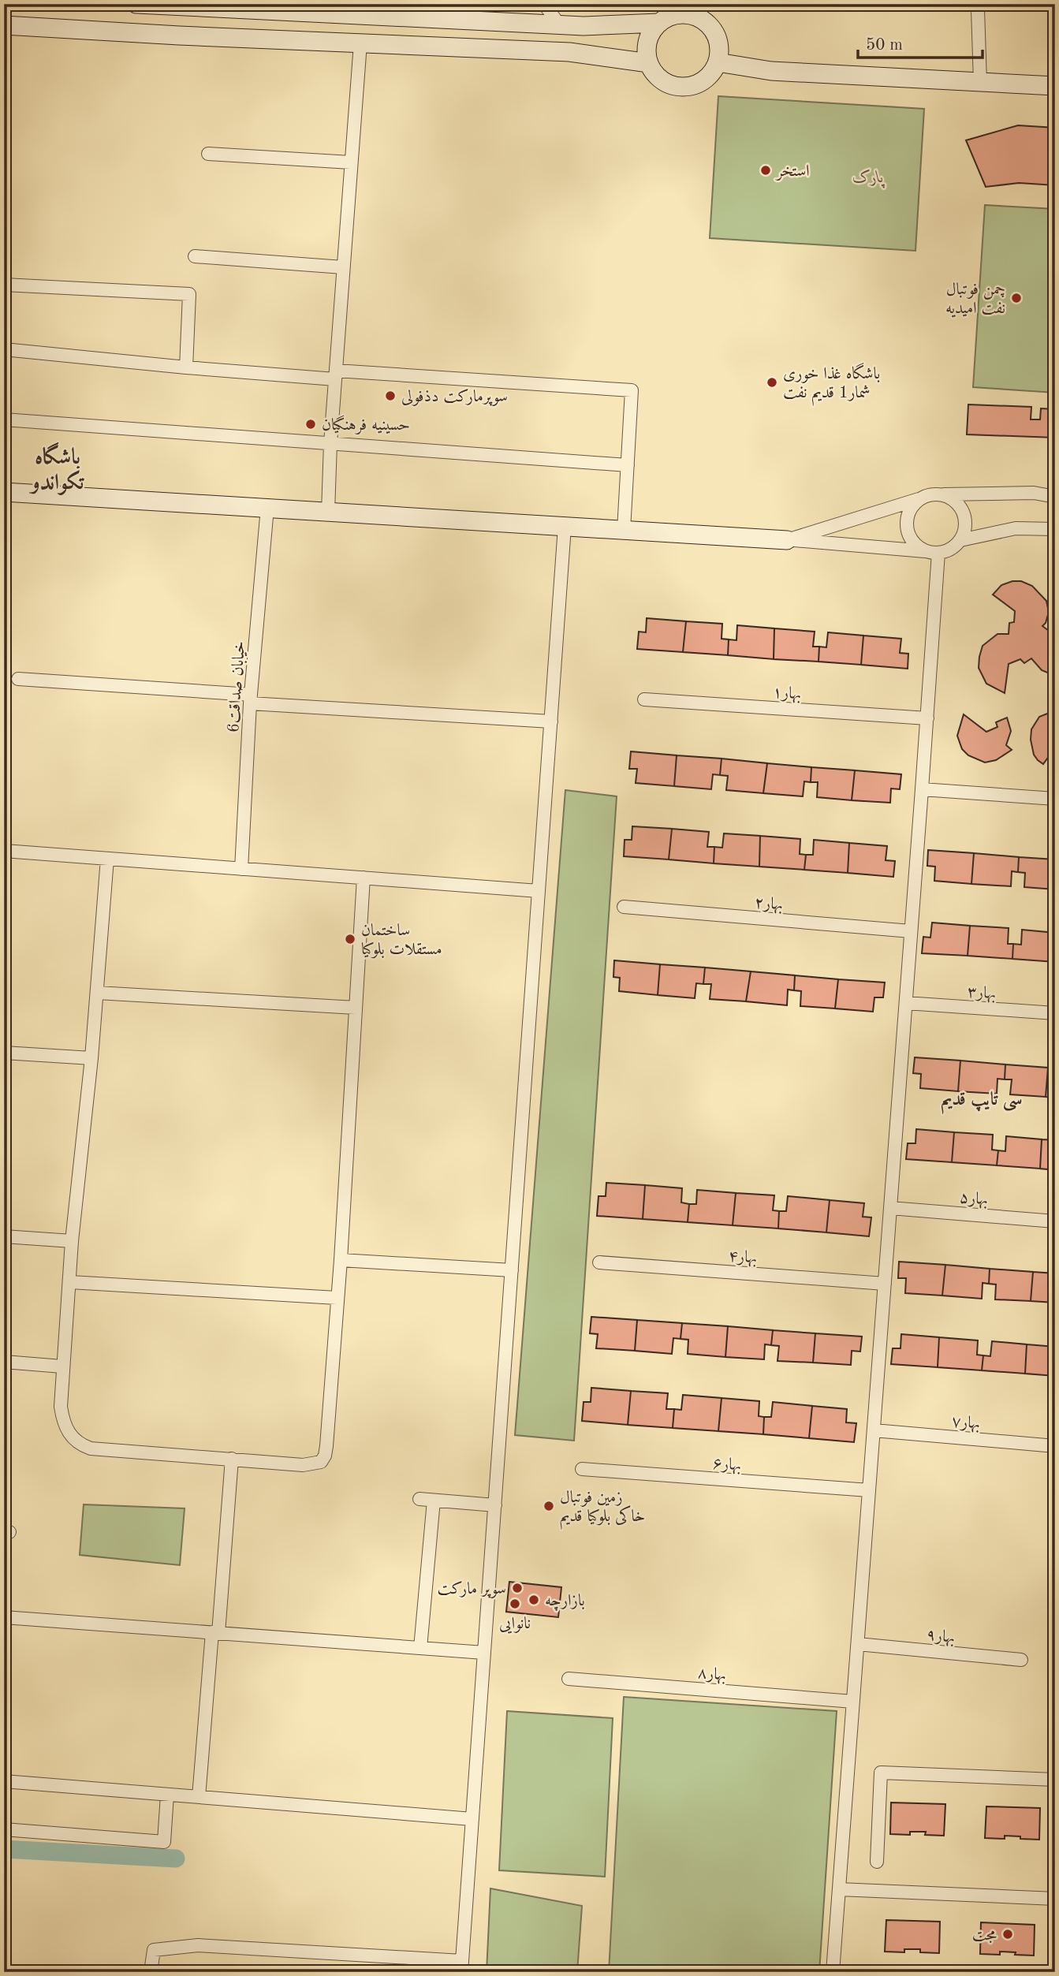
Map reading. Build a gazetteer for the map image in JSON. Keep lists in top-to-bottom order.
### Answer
{
  "streets": {
    "street": [
      "خیابان صداقت6",
      "بهار۱",
      "بهار۲",
      "بهار۳",
      "بهار۵",
      "بهار۴",
      "بهار۷",
      "بهار۶",
      "بهار۹",
      "بهار۸"
    ]
  },
  "districts": ["باشگاه تکواندو", "سی تایپ قدیم"],
  "parks": ["پارک"],
  "places": [
    "استخر",
    "چمن فوتبال نفت امیدیه",
    "باشگاه غذا خوری شمار1 قدیم نفت",
    "سوپرمارکت دذفولی",
    "حسینیه فرهنگیان",
    "ساختمان مستقلات بلوکیا",
    "زمین فوتبال خاکی بلوکیا قدیم",
    "سوپر مارکت",
    "بازارچه",
    "نانوایی",
    "مجت"
  ],
  "scale_bar": "50 m"
}
